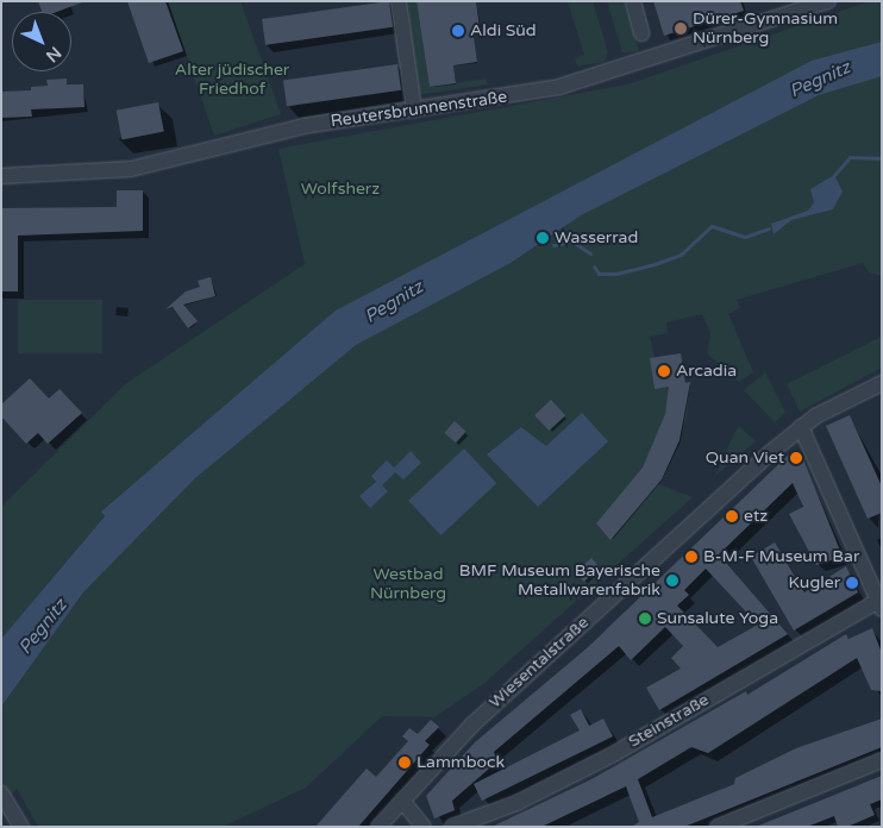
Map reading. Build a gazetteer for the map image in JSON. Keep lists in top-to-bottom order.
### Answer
{
  "streets": {
    "street": ["Reutersbrunnenstraße", "Wiesentalstraße", "Steinstraße"]
  },
  "water": ["Pegnitz"],
  "parks": ["Alter jüdischer Friedhof", "Wolfsherz", "Westbad Nürnberg"],
  "places": [
    "Dürer-Gymnasium Nürnberg",
    "Aldi Süd",
    "Wasserrad",
    "Arcadia",
    "Quan Viet",
    "etz",
    "B-M-F Museum Bar",
    "BMF Museum Bayerische Metallwarenfabrik",
    "Kugler",
    "Sunsalute Yoga",
    "Lammbock"
  ],
  "north": "bottom right"
}
